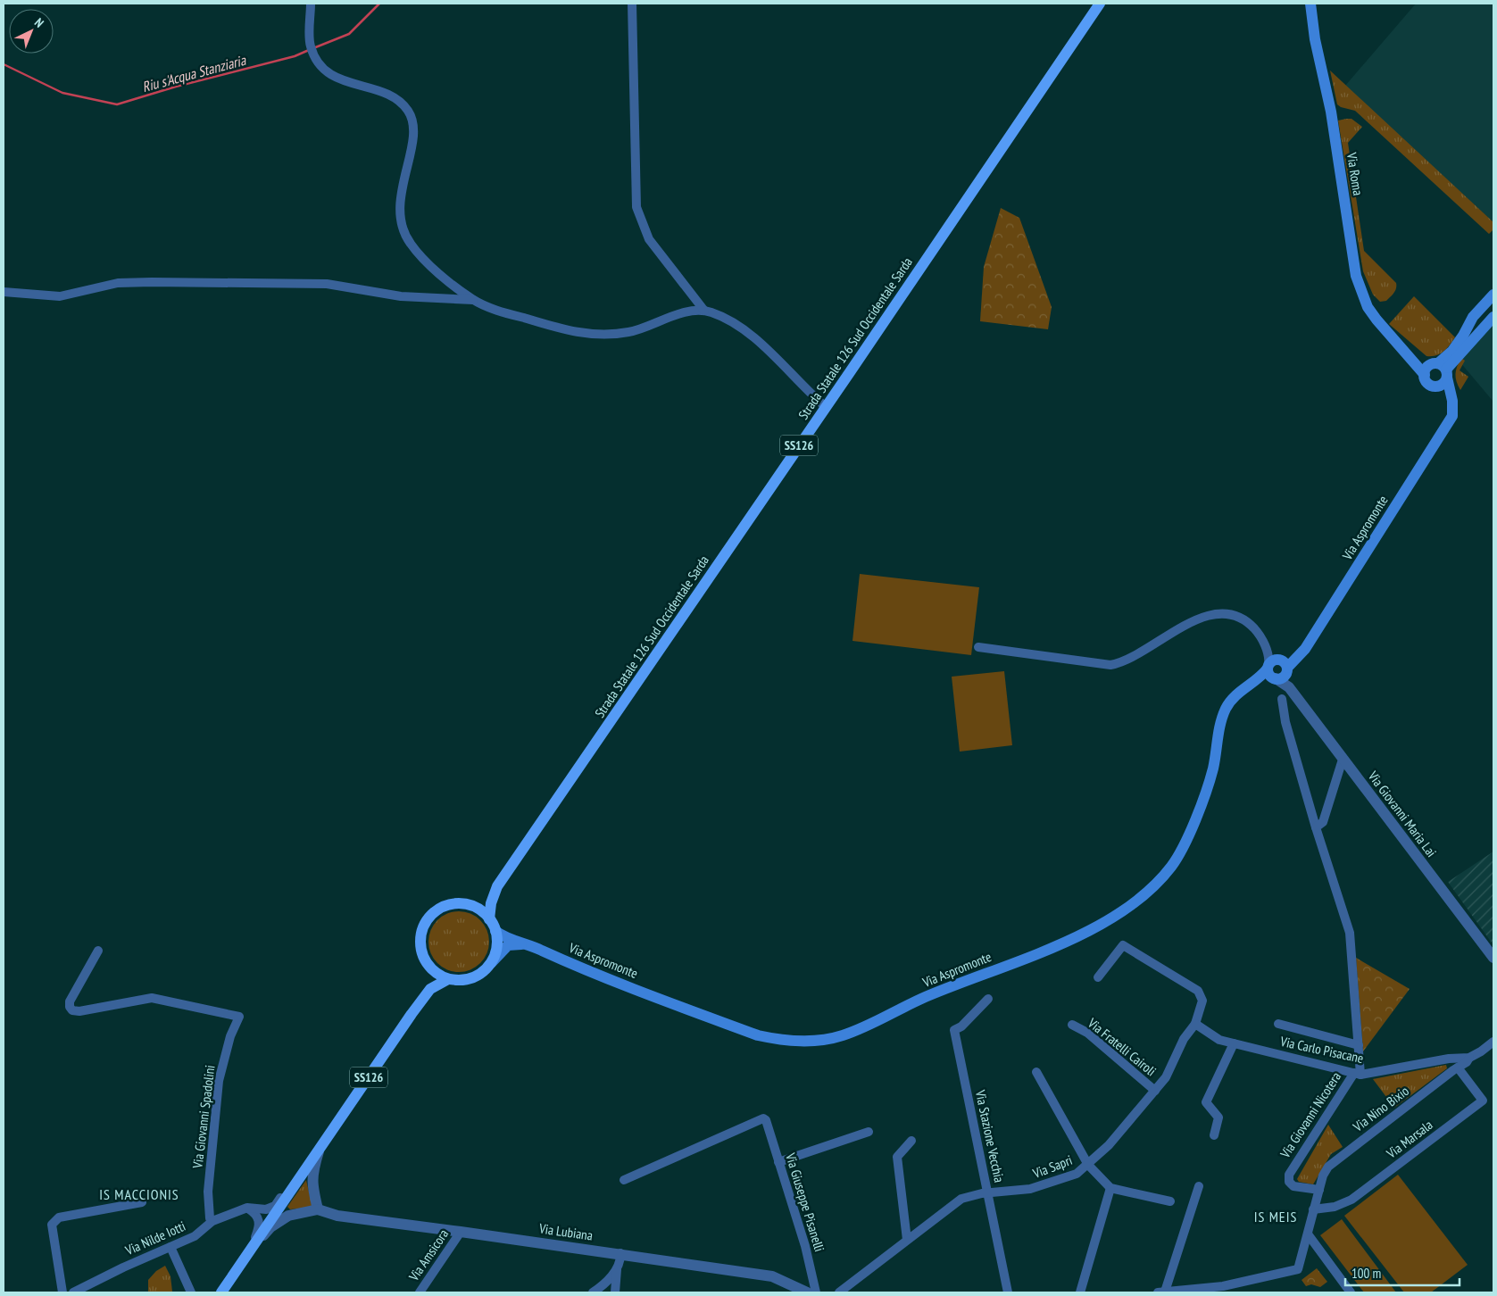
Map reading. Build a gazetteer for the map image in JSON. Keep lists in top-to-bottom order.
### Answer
{
  "streets": {
    "main road": [
      "Via Roma",
      "Strada Statale 126 Sud Occidentale Sarda",
      "SS126",
      "Via Aspromonte"
    ],
    "street": [
      "Via Giovanni Maria Lai",
      "Via Fratelli Cairoli",
      "Via Carlo Pisacane",
      "Via Nino Bixio",
      "Via Giovanni Nicotera",
      "Via Giovanni Spadolini",
      "Via Stazione Vecchia",
      "Via Marsala",
      "Via Sapri",
      "Via Giuseppe Pisanelli",
      "Via Lubiana",
      "Via Nilde Iotti",
      "Via Amsicora"
    ]
  },
  "crossings": [
    ["Strada Statale 126 Sud Occidentale Sarda", "SS126"],
    ["SS126", "Via Aspromonte"],
    ["SS126", "Via Lubiana"],
    ["SS126", "Via Nilde Iotti"],
    ["Via Aspromonte", "Via Giovanni Maria Lai"],
    ["Via Fratelli Cairoli", "Via Sapri"],
    ["Via Carlo Pisacane", "Via Nino Bixio"],
    ["Via Carlo Pisacane", "Via Giovanni Nicotera"],
    ["Via Carlo Pisacane", "Via Sapri"],
    ["Via Nino Bixio", "Via Giovanni Nicotera"],
    ["Via Nino Bixio", "Via Marsala"],
    ["Via Giovanni Spadolini", "Via Nilde Iotti"],
    ["Via Stazione Vecchia", "Via Sapri"],
    ["Via Lubiana", "Via Amsicora"]
  ],
  "districts": ["IS MACCIONIS", "IS MEIS"],
  "water": ["Riu s'Acqua Stanziaria"],
  "scale_bar": "100 m",
  "north": "top right"
}
